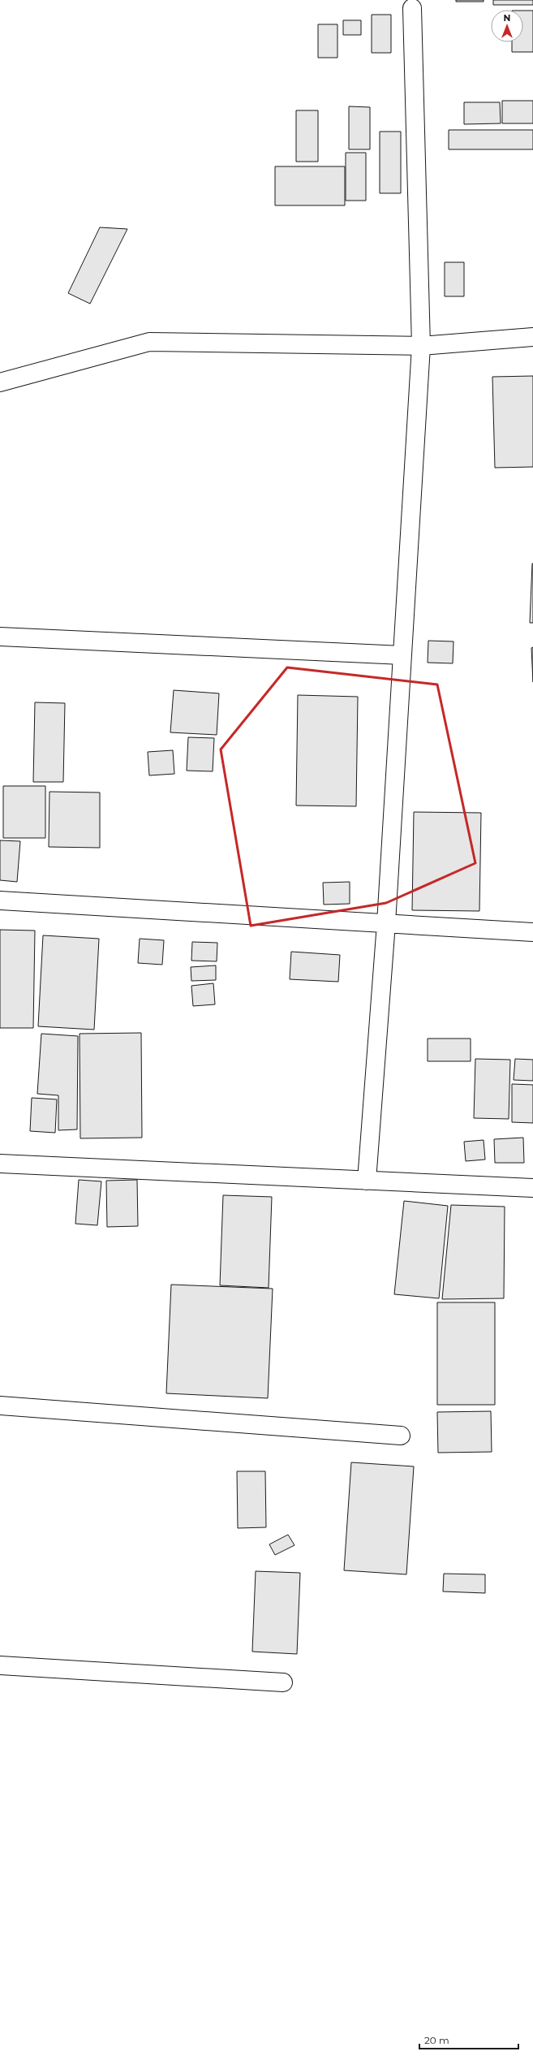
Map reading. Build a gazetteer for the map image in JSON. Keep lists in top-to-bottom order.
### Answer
{
  "scale_bar": "20 m",
  "north": "top"
}
